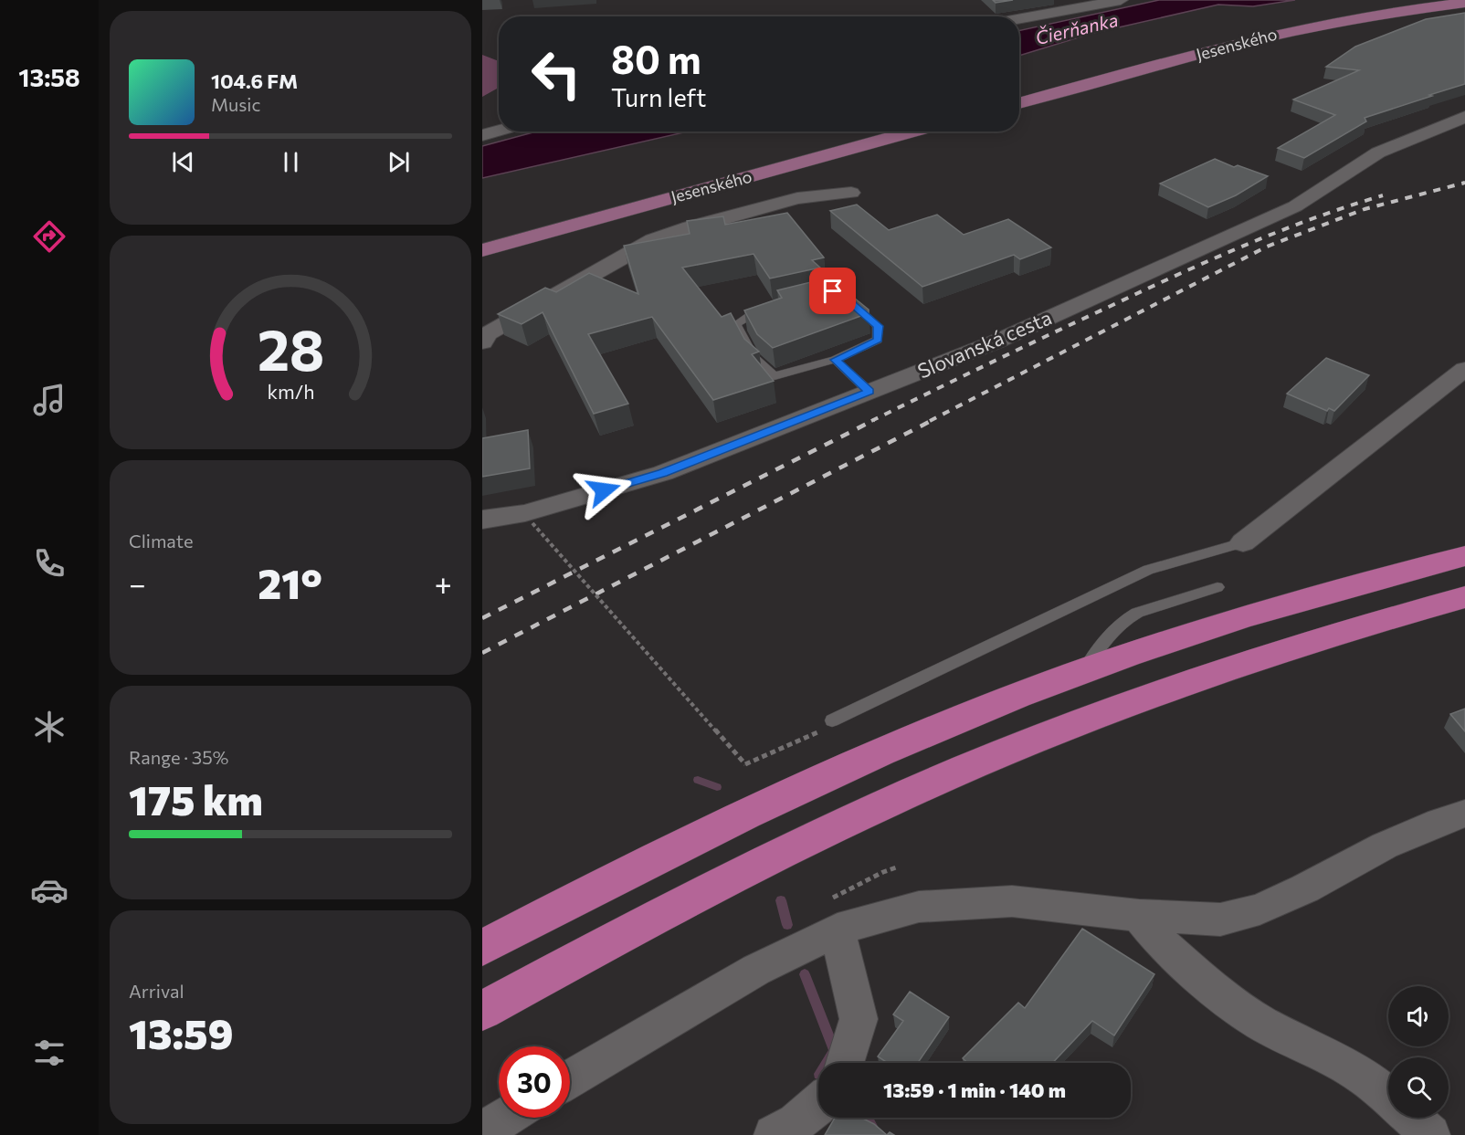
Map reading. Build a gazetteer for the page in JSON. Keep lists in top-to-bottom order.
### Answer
{
  "streets": {
    "main road": ["Jesenského"],
    "street": ["Slovanská cesta"]
  },
  "water": ["Čierňanka"],
  "page": {
    "tabs": "13:58",
    "turn": ["80 m", "Turn left"],
    "song": ["104.6 FM", "Music"],
    "tile": [
      "Climate",
      ["Range · 35%", "175 km"],
      ["Arrival", "13:59"]
    ],
    "heat": ["−", "21°", "+"],
    "limit": "30",
    "trip": "13:59 · 1 min · 140 m",
    "gauge": ["28", "km/h"]
  }
}
